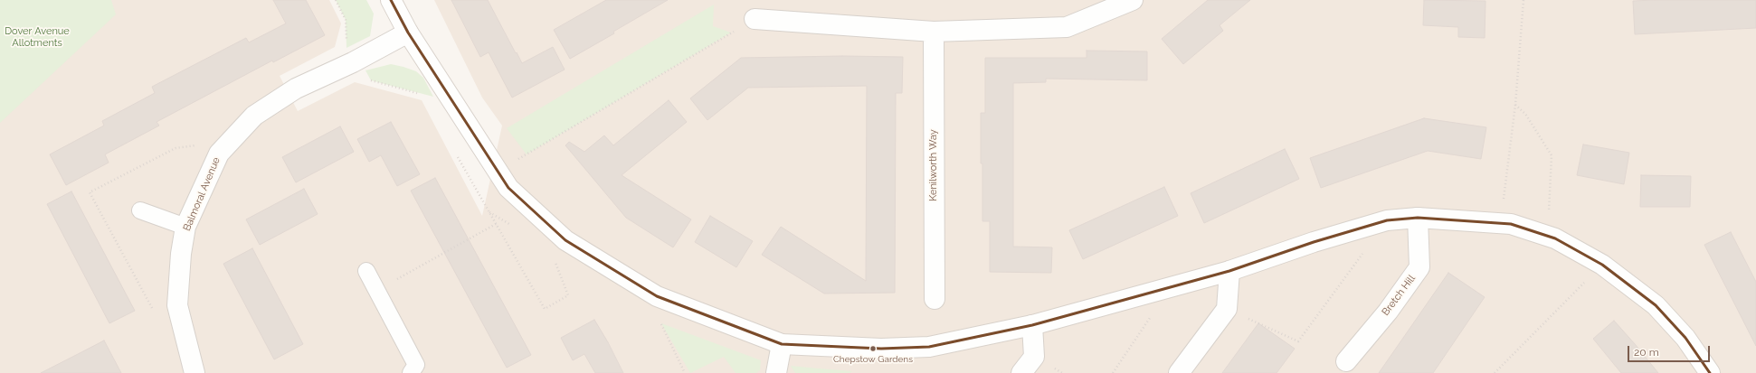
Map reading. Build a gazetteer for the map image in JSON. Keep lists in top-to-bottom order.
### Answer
{
  "streets": {
    "street": ["Kenilworth Way", "Balmoral Avenue", "Bretch Hill"]
  },
  "parks": ["Dover Avenue Allotments"],
  "places": ["Chepstow Gardens"],
  "scale_bar": "20 m"
}
